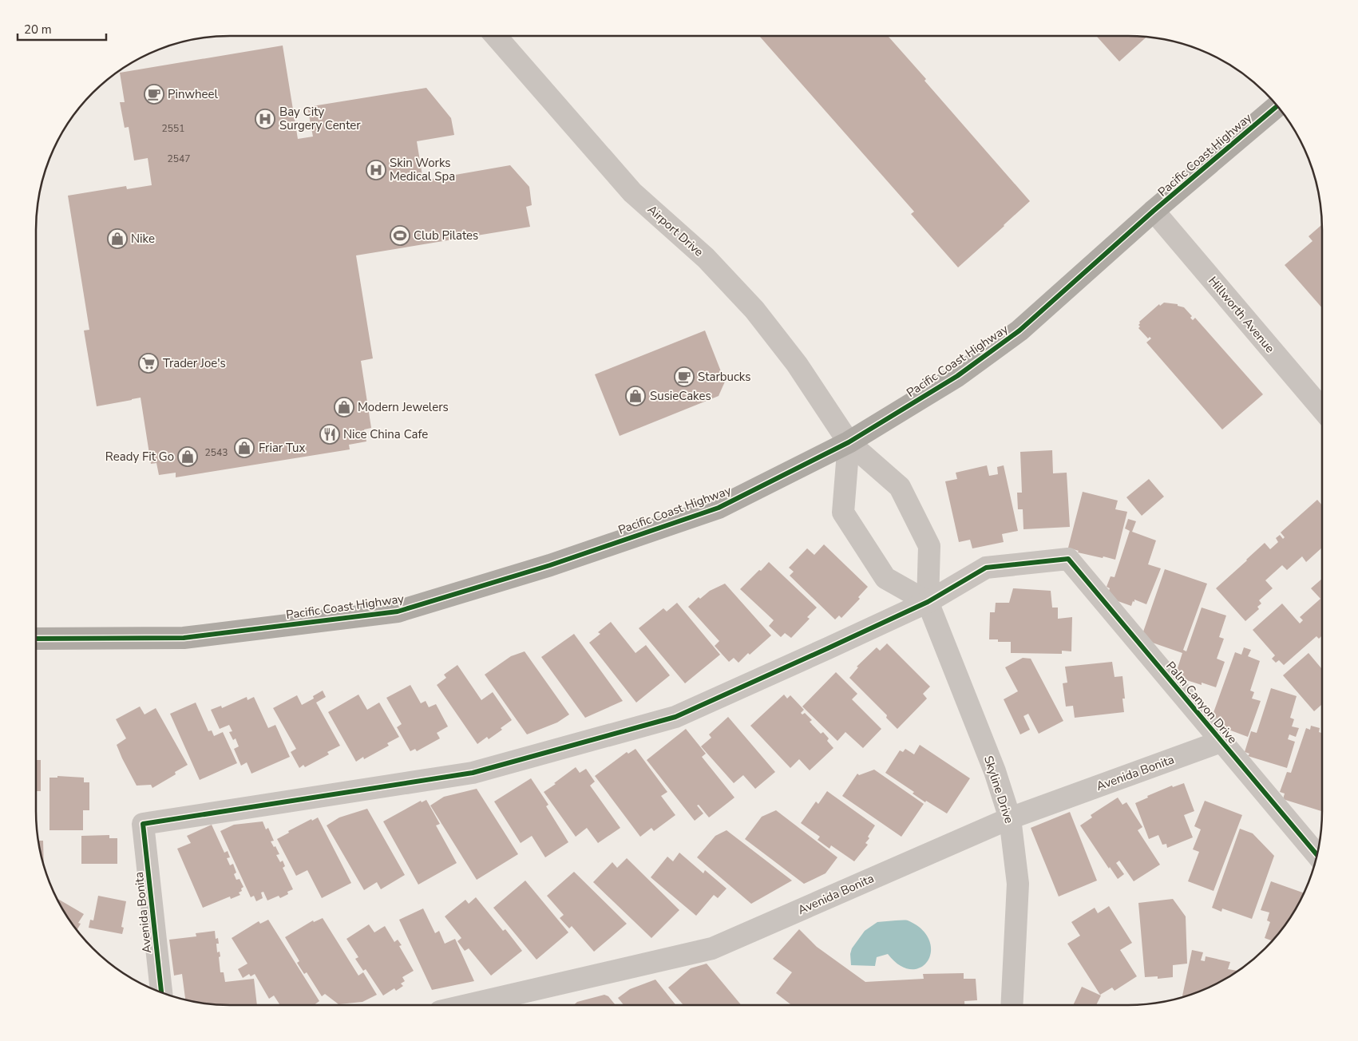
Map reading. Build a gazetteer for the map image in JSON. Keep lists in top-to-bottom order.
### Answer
{
  "streets": {
    "highway": ["Pacific Coast Highway"],
    "street": [
      "Airport Drive",
      "Hillworth Avenue",
      "Palm Canyon Drive",
      "Avenida Bonita",
      "Skyline Drive"
    ]
  },
  "crossings": [
    ["Pacific Coast Highway", "Airport Drive"],
    ["Pacific Coast Highway", "Hillworth Avenue"],
    ["Pacific Coast Highway", "Skyline Drive"],
    ["Airport Drive", "Skyline Drive"],
    ["Palm Canyon Drive", "Avenida Bonita"],
    ["Palm Canyon Drive", "Skyline Drive"],
    ["Avenida Bonita", "Skyline Drive"]
  ],
  "places": {
    "cafe": ["Pinwheel", "Starbucks"],
    "hospital": ["Bay City Surgery Center", "Skin Works Medical Spa"],
    "sports": ["Club Pilates"],
    "shop": [
      "Nike",
      "SusieCakes",
      "Modern Jewelers",
      "Friar Tux",
      "Ready Fit Go"
    ],
    "supermarket": ["Trader Joe's"],
    "restaurant": ["Nice China Cafe"]
  },
  "house_numbers": ["2551", "2547", "2543"],
  "scale_bar": "20 m"
}
